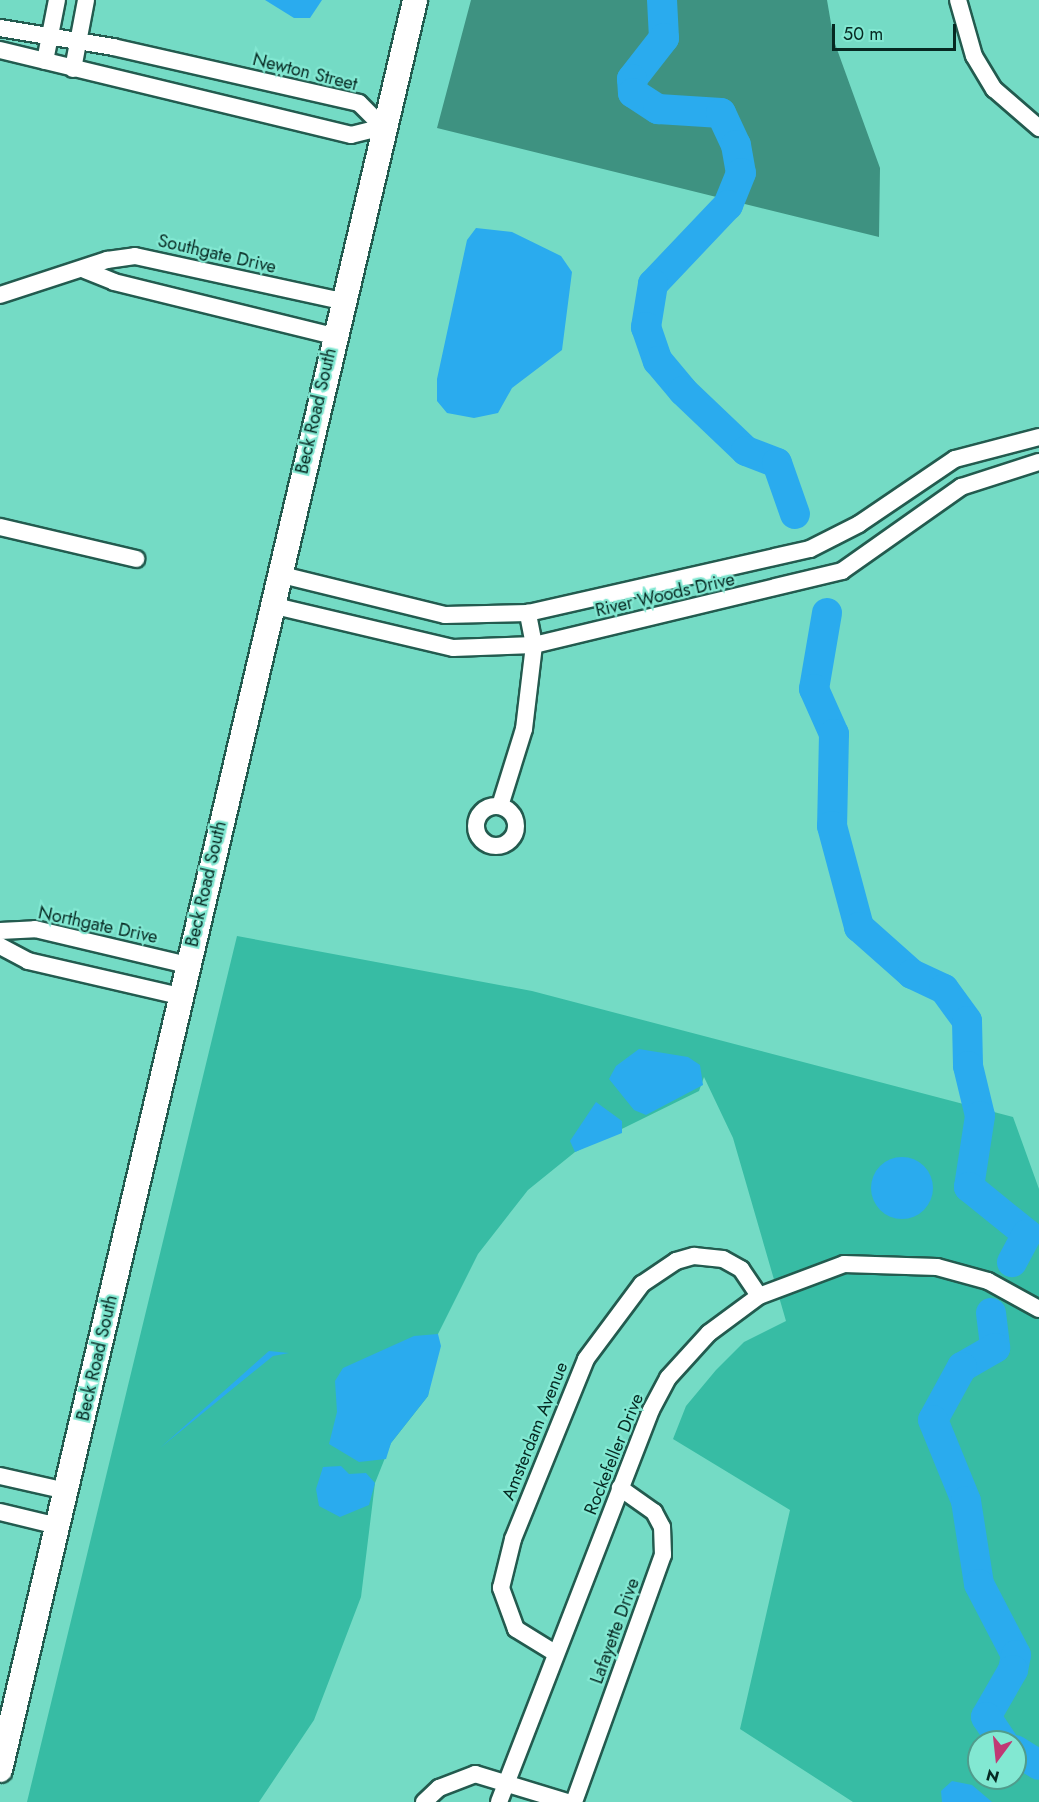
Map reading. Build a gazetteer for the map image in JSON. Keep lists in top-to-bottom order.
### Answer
{
  "streets": {
    "main road": ["Beck Road South"],
    "street": [
      "Newton Street",
      "Southgate Drive",
      "River Woods Drive",
      "Northgate Drive",
      "Amsterdam Avenue",
      "Rockefeller Drive",
      "Lafayette Drive"
    ]
  },
  "crossings": [
    ["Newton Street", "Beck Road South"],
    ["Southgate Drive", "Beck Road South"],
    ["Beck Road South", "River Woods Drive"],
    ["Beck Road South", "Northgate Drive"],
    ["Amsterdam Avenue", "Rockefeller Drive"],
    ["Rockefeller Drive", "Lafayette Drive"]
  ],
  "scale_bar": "50 m",
  "north": "bottom"
}
